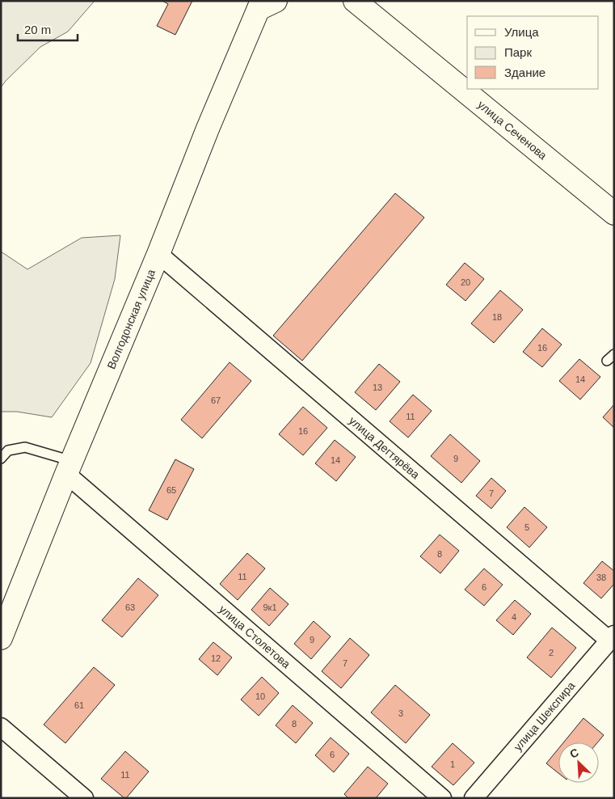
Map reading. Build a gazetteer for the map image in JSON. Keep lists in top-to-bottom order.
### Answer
{
  "streets": {
    "main road": ["улица Сеченова", "Волгодонская улица"],
    "street": ["улица Дегтярёва", "улица Столетова", "улица Шекспира"]
  },
  "crossings": [
    ["Волгодонская улица", "улица Дегтярёва"],
    ["Волгодонская улица", "улица Столетова"],
    ["улица Дегтярёва", "улица Шекспира"]
  ],
  "house_numbers": [
    "20",
    "18",
    "16",
    "14",
    "13",
    "67",
    "11",
    "16",
    "9",
    "14",
    "65",
    "7",
    "5",
    "8",
    "11",
    "38",
    "6",
    "63",
    "9к1",
    "4",
    "9",
    "2",
    "12",
    "7",
    "10",
    "61",
    "3",
    "8",
    "6",
    "1",
    "11"
  ],
  "legend": ["Улица", "Парк", "Здание"],
  "scale_bar": "20 m",
  "north": "top left"
}
